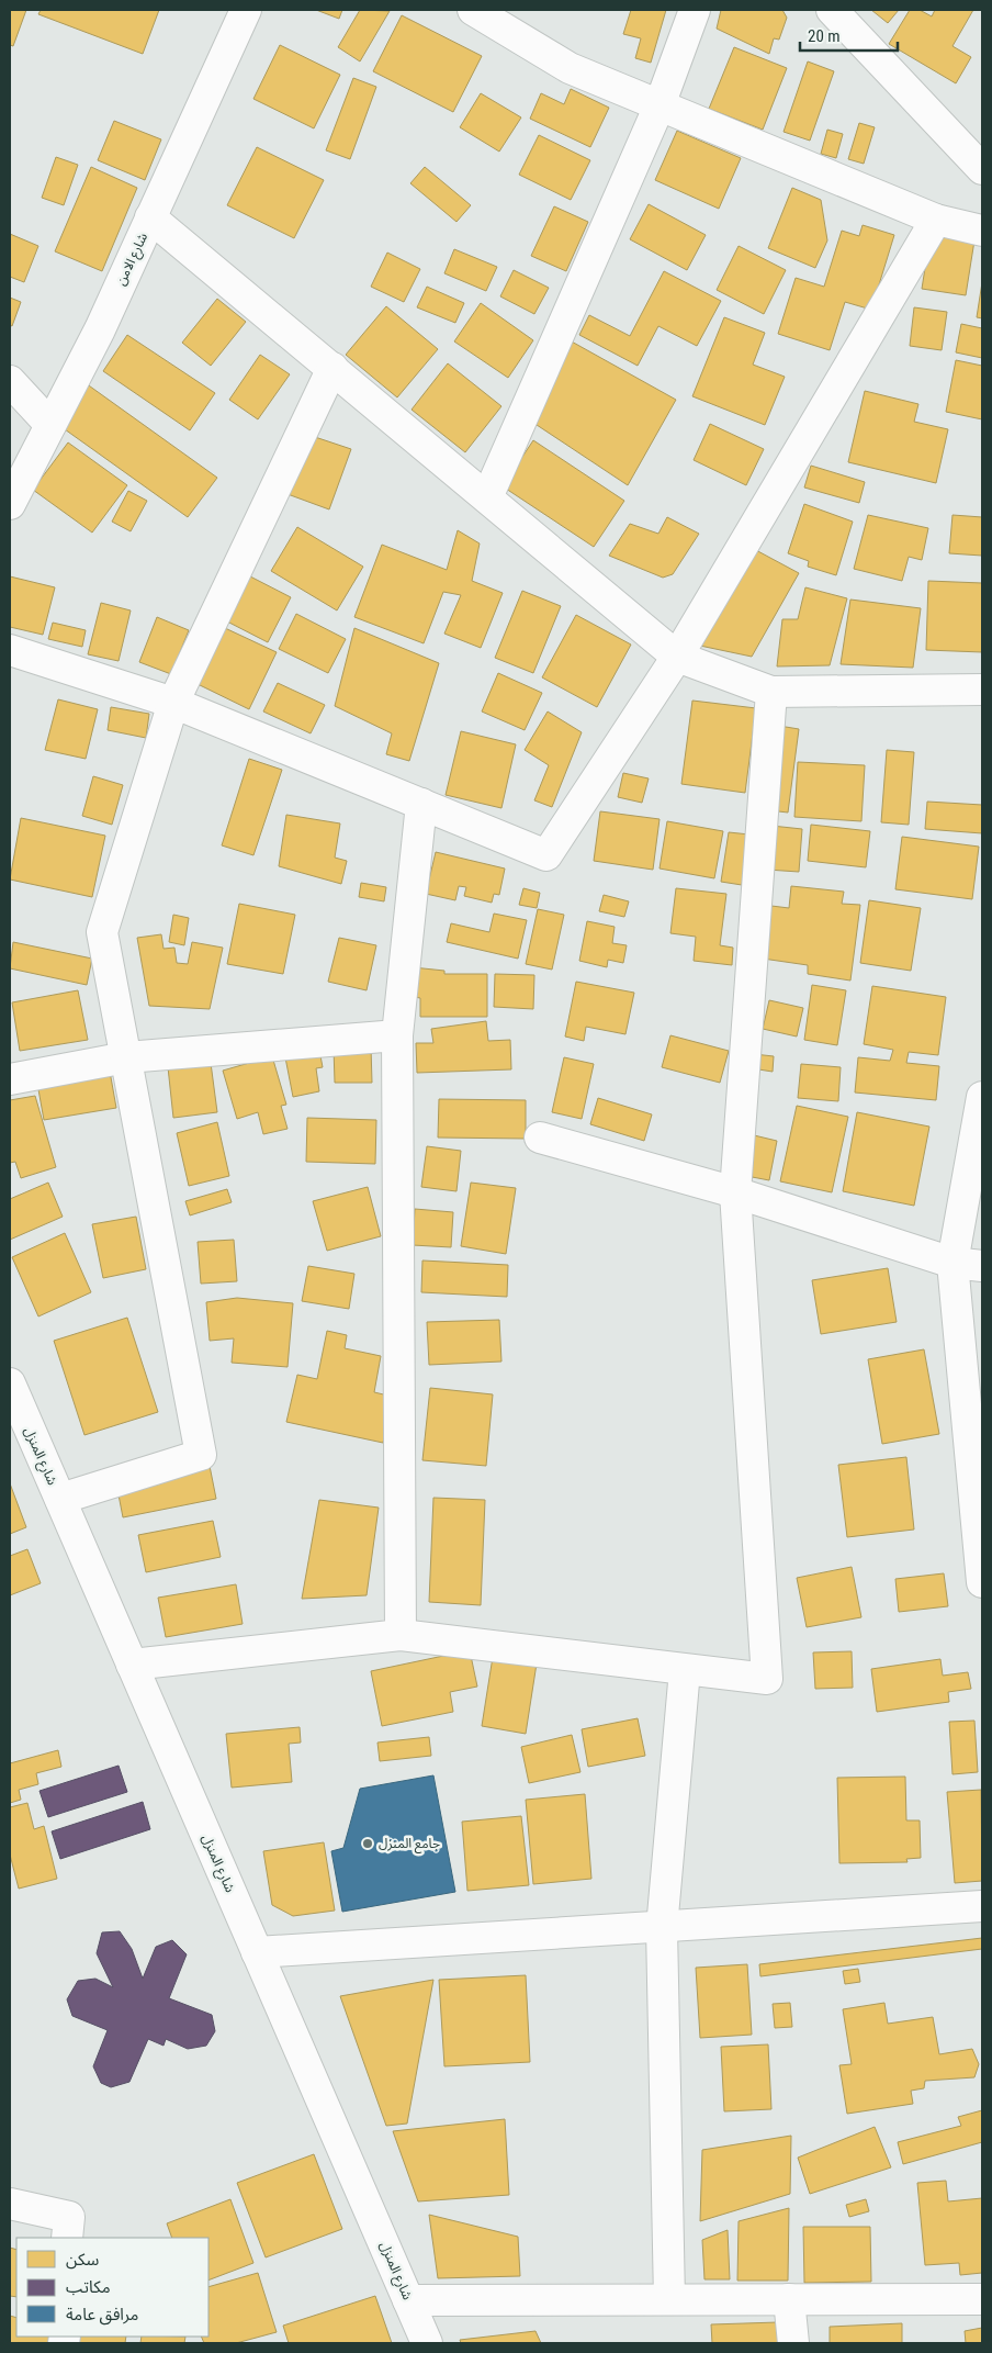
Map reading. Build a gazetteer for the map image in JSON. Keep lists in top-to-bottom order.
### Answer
{
  "streets": {
    "street": ["شارع الامن", "شارع المنزل"]
  },
  "places": ["جامع المنزل"],
  "legend": ["سكن", "مكاتب", "مرافق عامة"],
  "scale_bar": "20 m"
}
